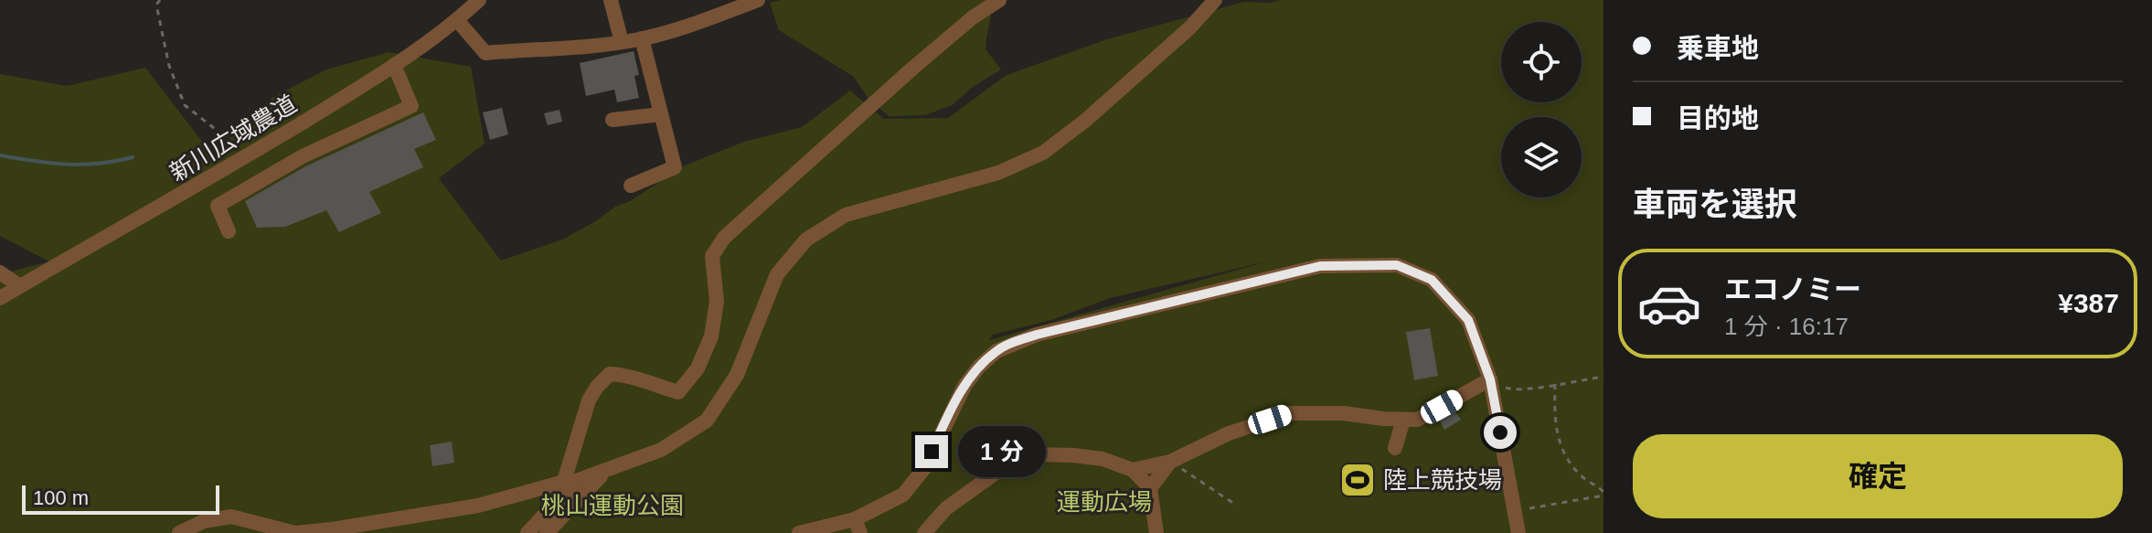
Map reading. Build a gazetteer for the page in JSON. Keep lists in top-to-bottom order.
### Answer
{
  "streets": {
    "street": ["新川広域農道"]
  },
  "parks": ["運動広場", "桃山運動公園"],
  "places": {
    "sports": ["陸上競技場"]
  },
  "scale_bar": "100 m",
  "page": {
    "banner": ["乗車地", "目的地"],
    "heading": "車両を選択",
    "list": [
      {
        "name": "エコノミー",
        "note": "1 分 · 16:17",
        "value": "¥387"
      }
    ],
    "buttons": "確定",
    "bubble": "1 分",
    "scale": "100 m"
  }
}
